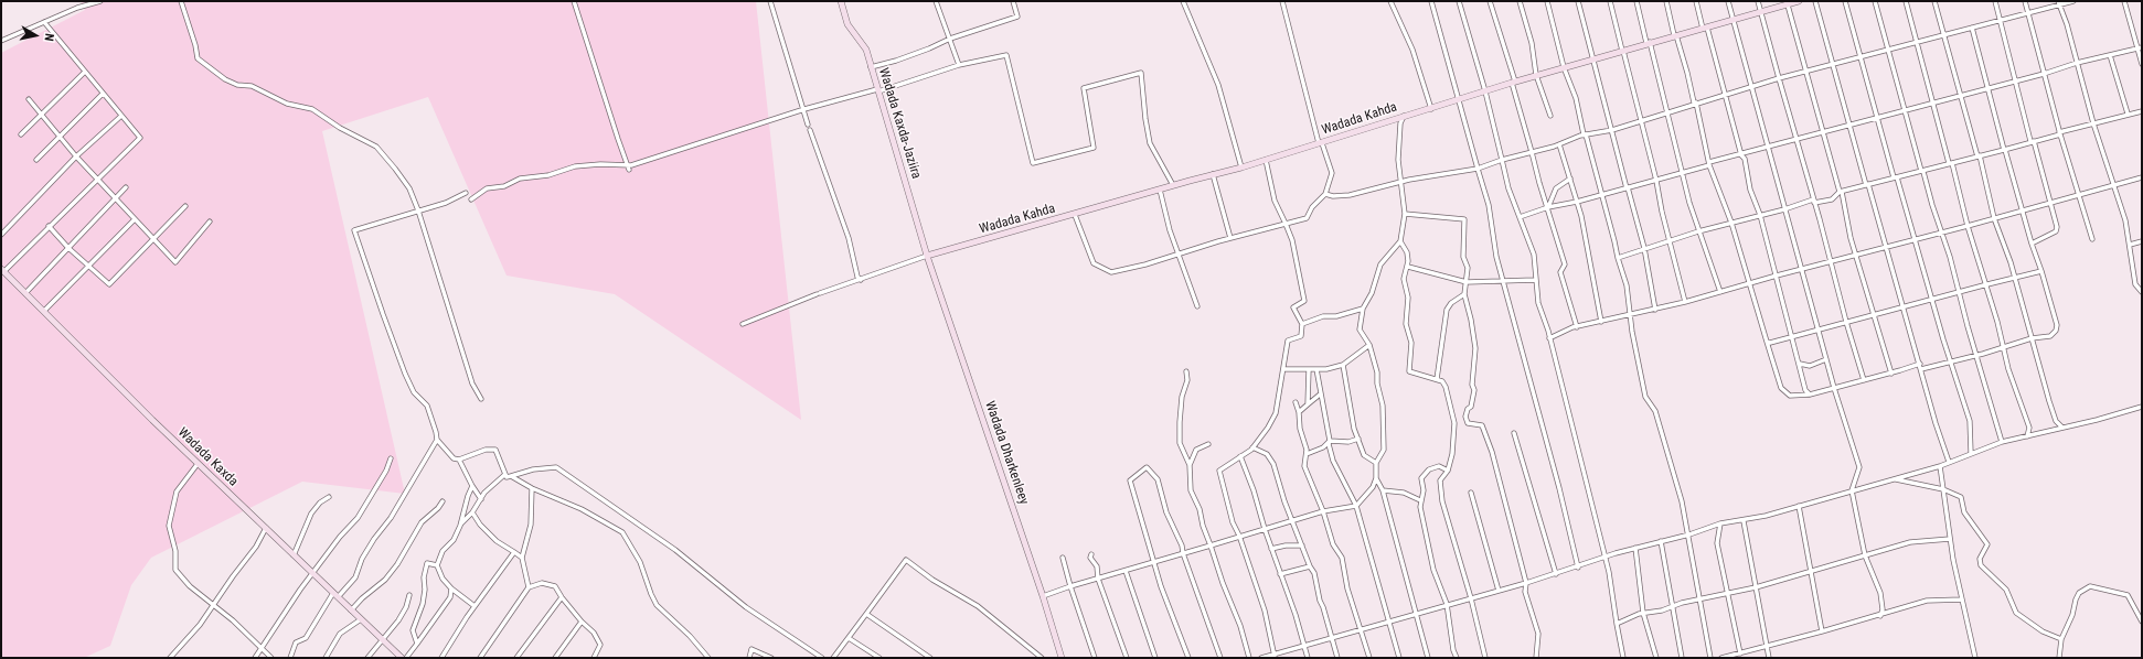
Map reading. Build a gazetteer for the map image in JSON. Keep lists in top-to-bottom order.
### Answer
{
  "streets": {
    "main road": [
      "Wadada Kahda",
      "Wadada Kaxda-Jaziira",
      "Wadada Dharkenleey",
      "Wadada Kaxda"
    ]
  },
  "crossings": [
    ["Wadada Kahda", "Wadada Kaxda-Jaziira"],
    ["Wadada Kahda", "Wadada Dharkenleey"],
    ["Wadada Kaxda-Jaziira", "Wadada Dharkenleey"]
  ],
  "north": "right"
}
